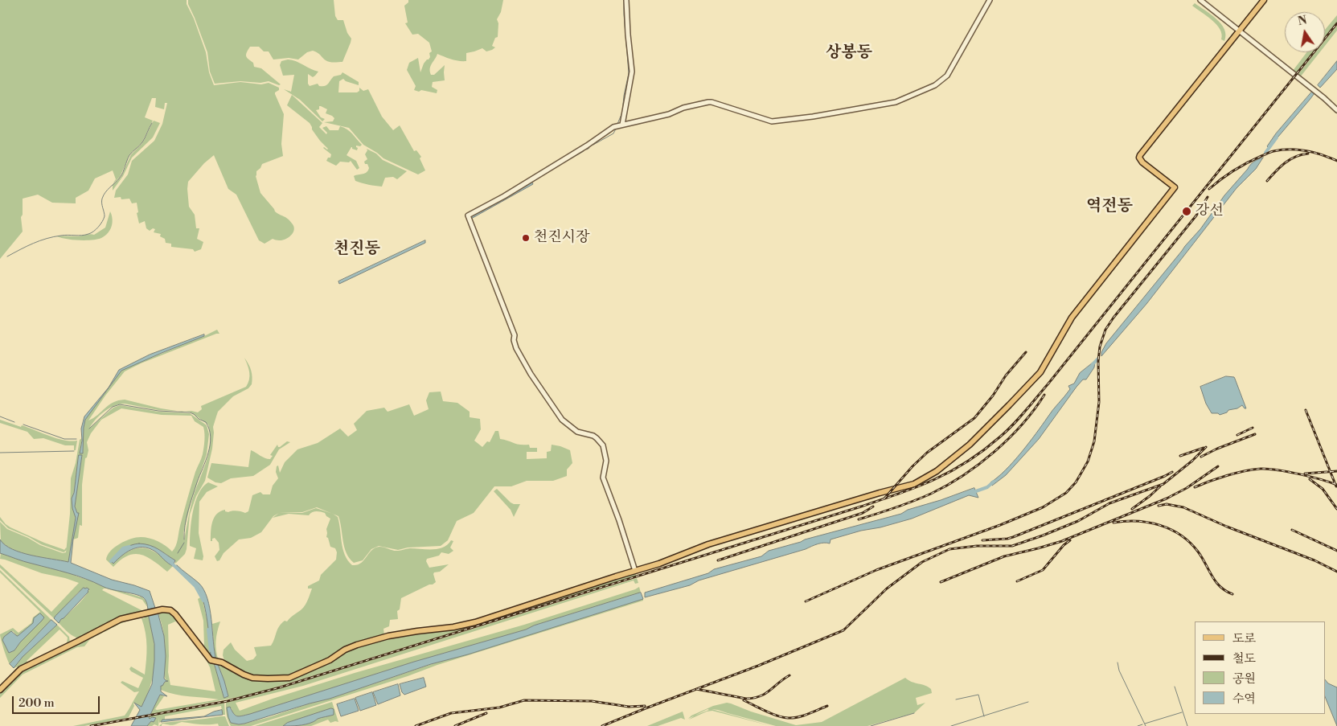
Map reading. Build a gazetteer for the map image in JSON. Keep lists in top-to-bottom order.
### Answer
{
  "districts": ["상봉동", "역전동", "천진동"],
  "places": ["강선", "천진시장"],
  "legend": [
    "도로",
    "철도",
    "공원",
    "수역"
  ],
  "scale_bar": "200 m",
  "north": "top"
}
